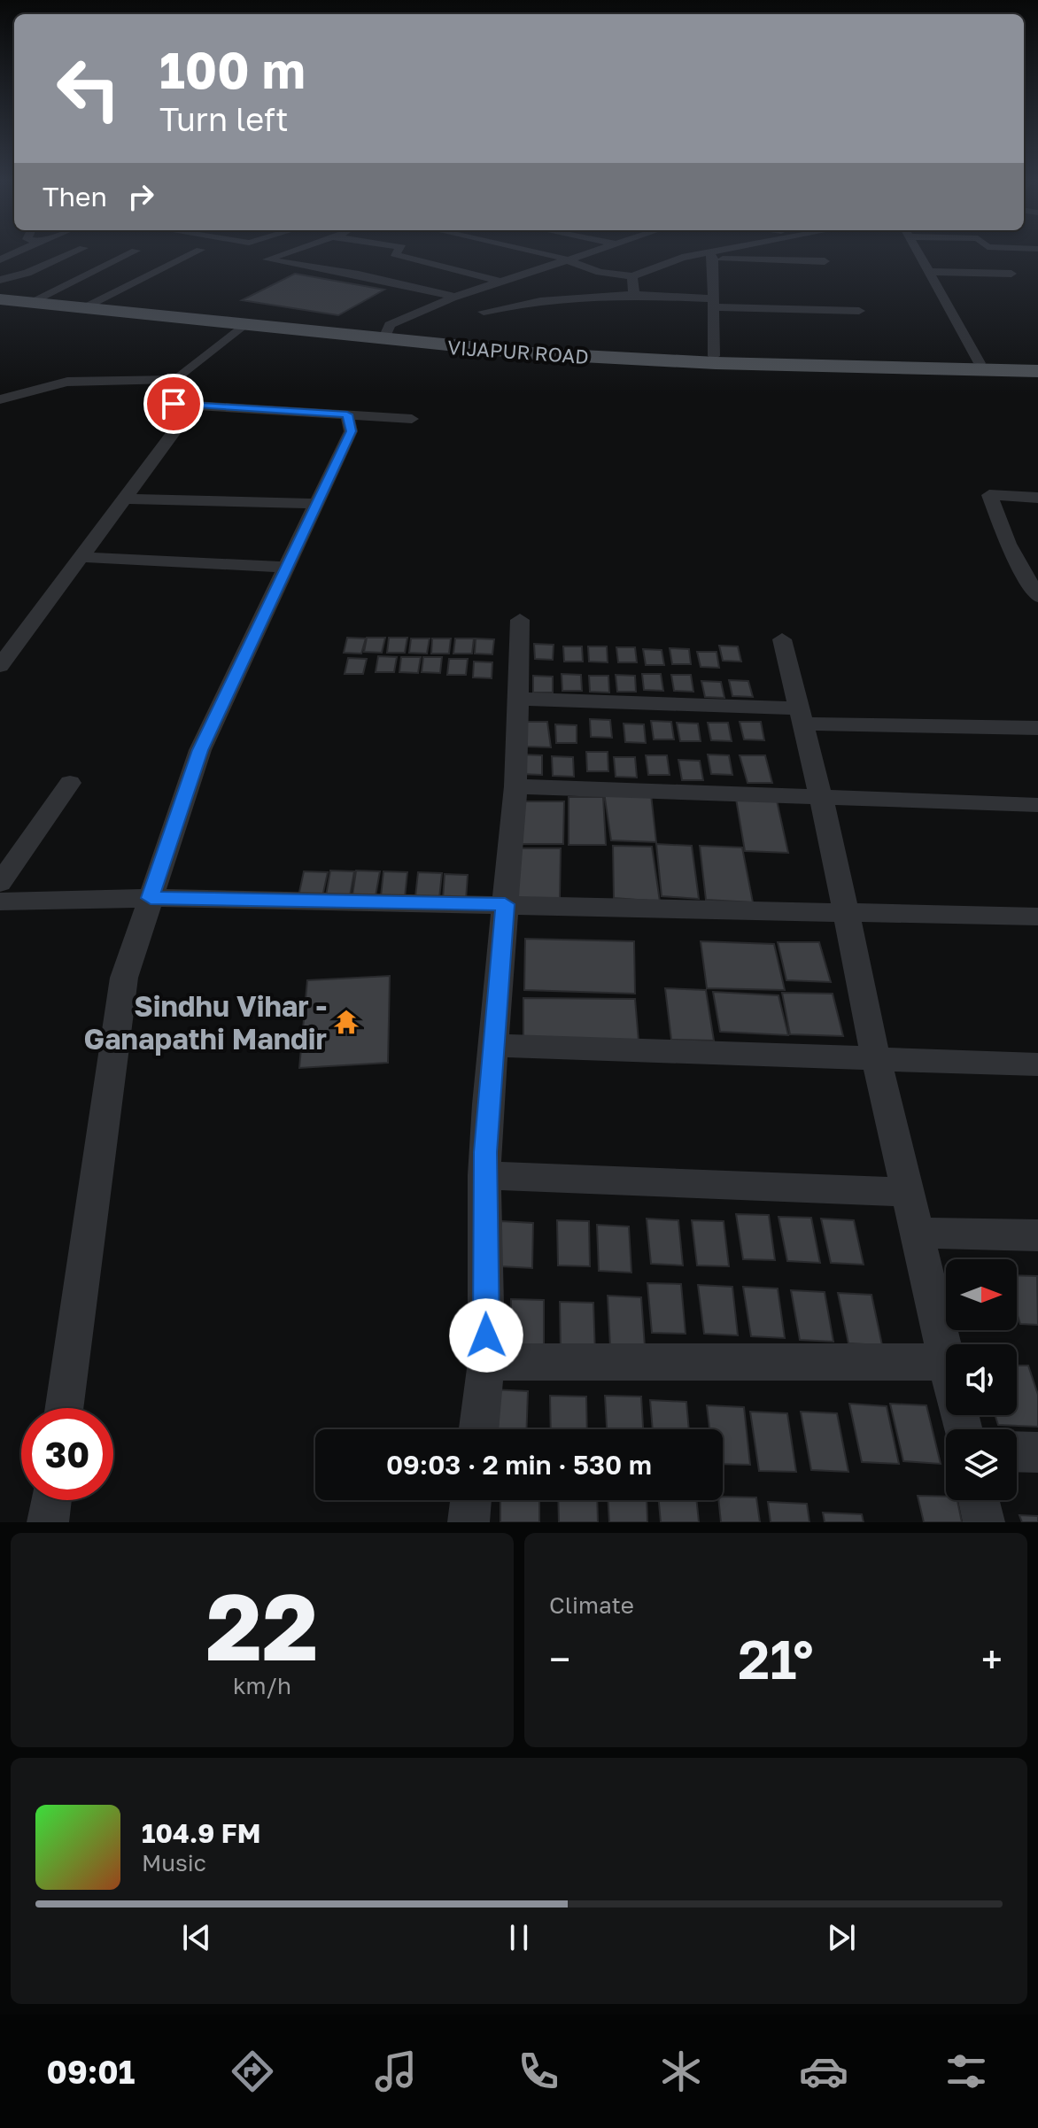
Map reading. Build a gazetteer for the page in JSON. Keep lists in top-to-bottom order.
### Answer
{
  "streets": {
    "main road": ["VIJAPUR ROAD"]
  },
  "places": {
    "temple": ["Sindhu Vihar - Ganapathi Mandir"]
  },
  "north": "right",
  "page": {
    "turn": ["100 m", "Turn left"],
    "then": "Then",
    "limit": "30",
    "trip": "09:03 · 2 min · 530 m",
    "tile": [
      ["22", "km/h"],
      "Climate"
    ],
    "heat": ["−", "21°", "+"],
    "song": ["104.9 FM", "Music"],
    "tabs": "09:01"
  }
}
